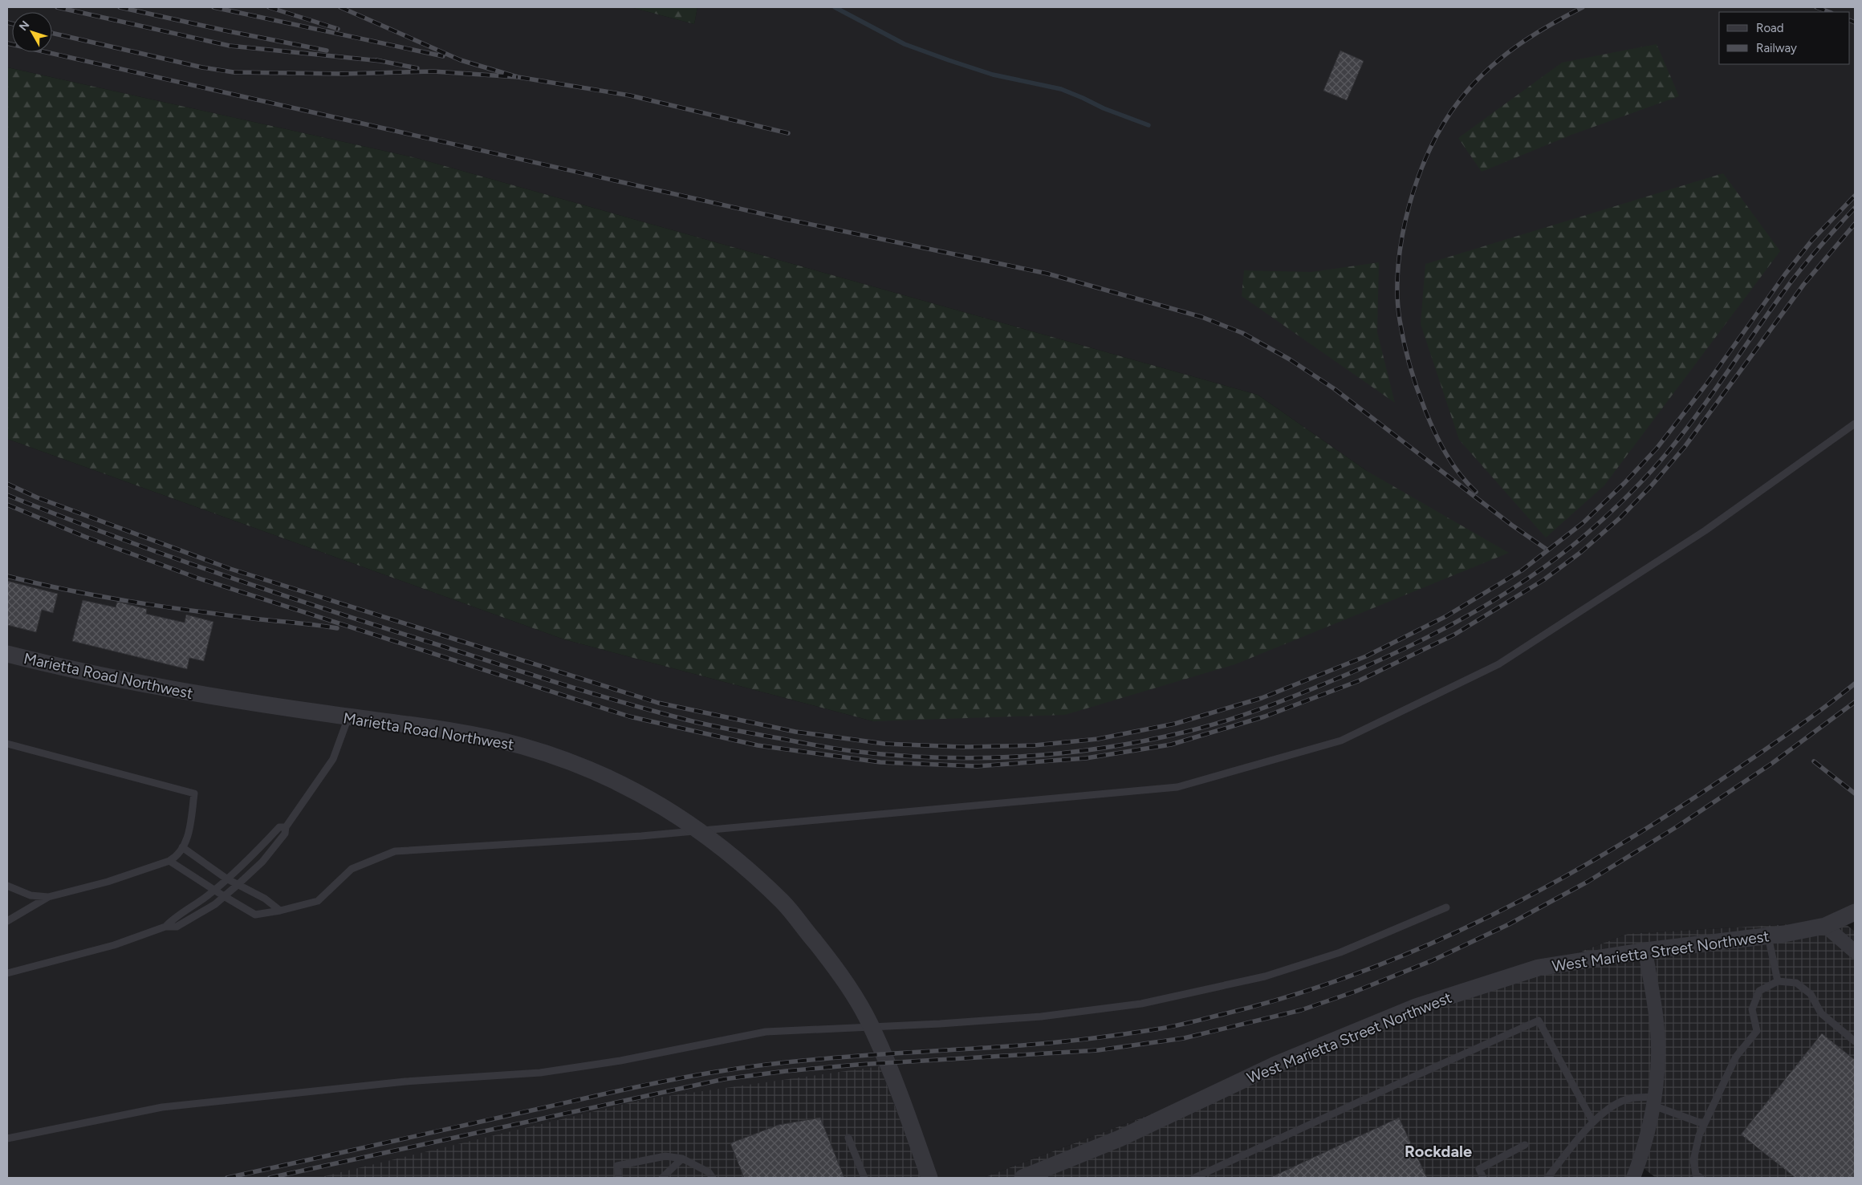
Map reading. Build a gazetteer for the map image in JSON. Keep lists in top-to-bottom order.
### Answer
{
  "streets": {
    "street": ["Marietta Road Northwest", "West Marietta Street Northwest"]
  },
  "districts": ["Rockdale"],
  "legend": ["Road", "Railway"],
  "north": "top left"
}
